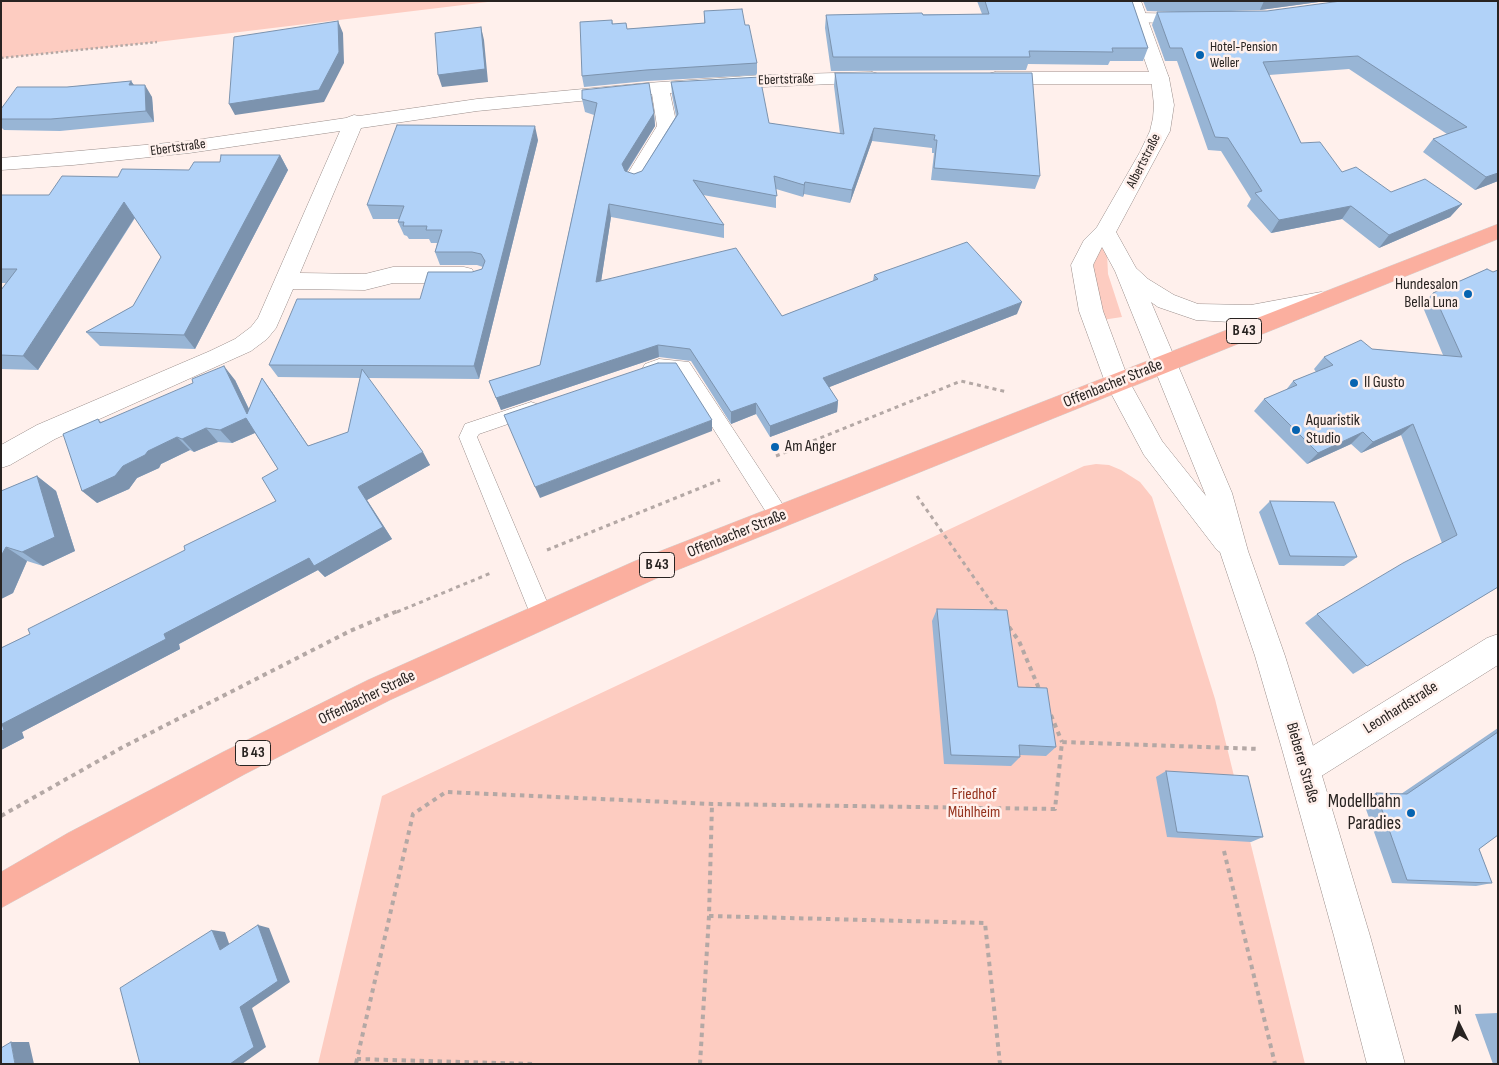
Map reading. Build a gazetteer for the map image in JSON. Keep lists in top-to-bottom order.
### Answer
{
  "streets": {
    "main road": ["B 43", "Offenbacher Straße"],
    "street": [
      "Ebertstraße",
      "Albertstraße",
      "Leonhardstraße",
      "Bieberer Straße"
    ]
  },
  "crossings": [
    ["Albertstraße", "Offenbacher Straße"],
    ["Albertstraße", "Bieberer Straße"],
    ["Offenbacher Straße", "Bieberer Straße"],
    ["Leonhardstraße", "Bieberer Straße"]
  ],
  "parks": ["Friedhof Mühlheim"],
  "places": [
    "Hotel-Pension Weller",
    "Hundesalon Bella Luna",
    "Il Gusto",
    "Aquaristik Studio",
    "Am Anger",
    "Modellbahn Paradies"
  ],
  "north": "top"
}
